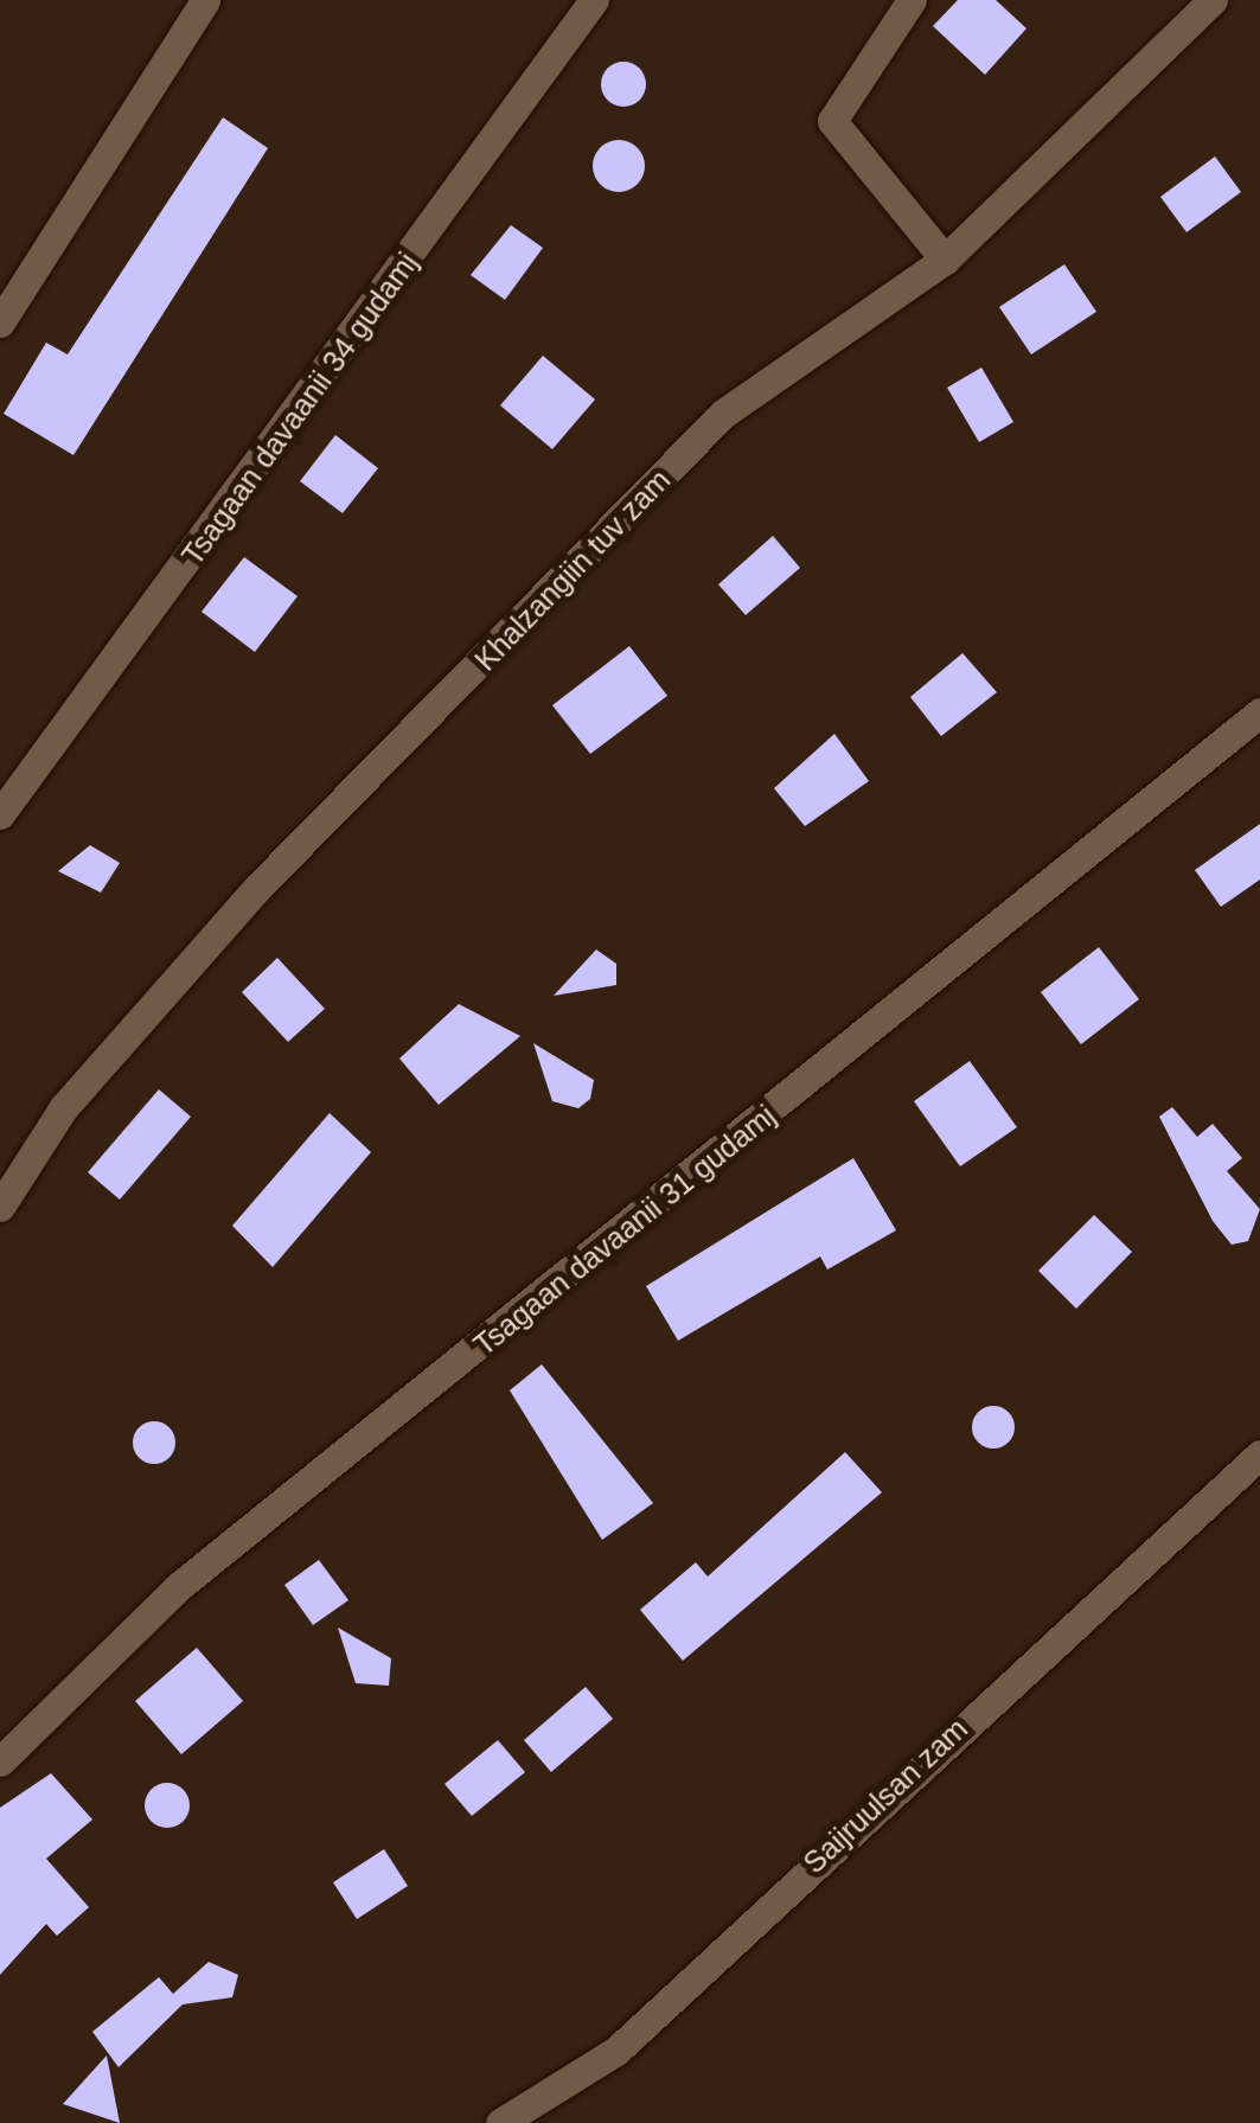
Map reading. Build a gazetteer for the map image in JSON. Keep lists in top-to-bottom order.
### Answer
{
  "streets": {
    "street": [
      "Tsagaan davaanii 34 gudamj",
      "Khalzangiin tuv zam",
      "Tsagaan davaanii 31 gudamj",
      "Saijruulsan zam"
    ]
  }
}
